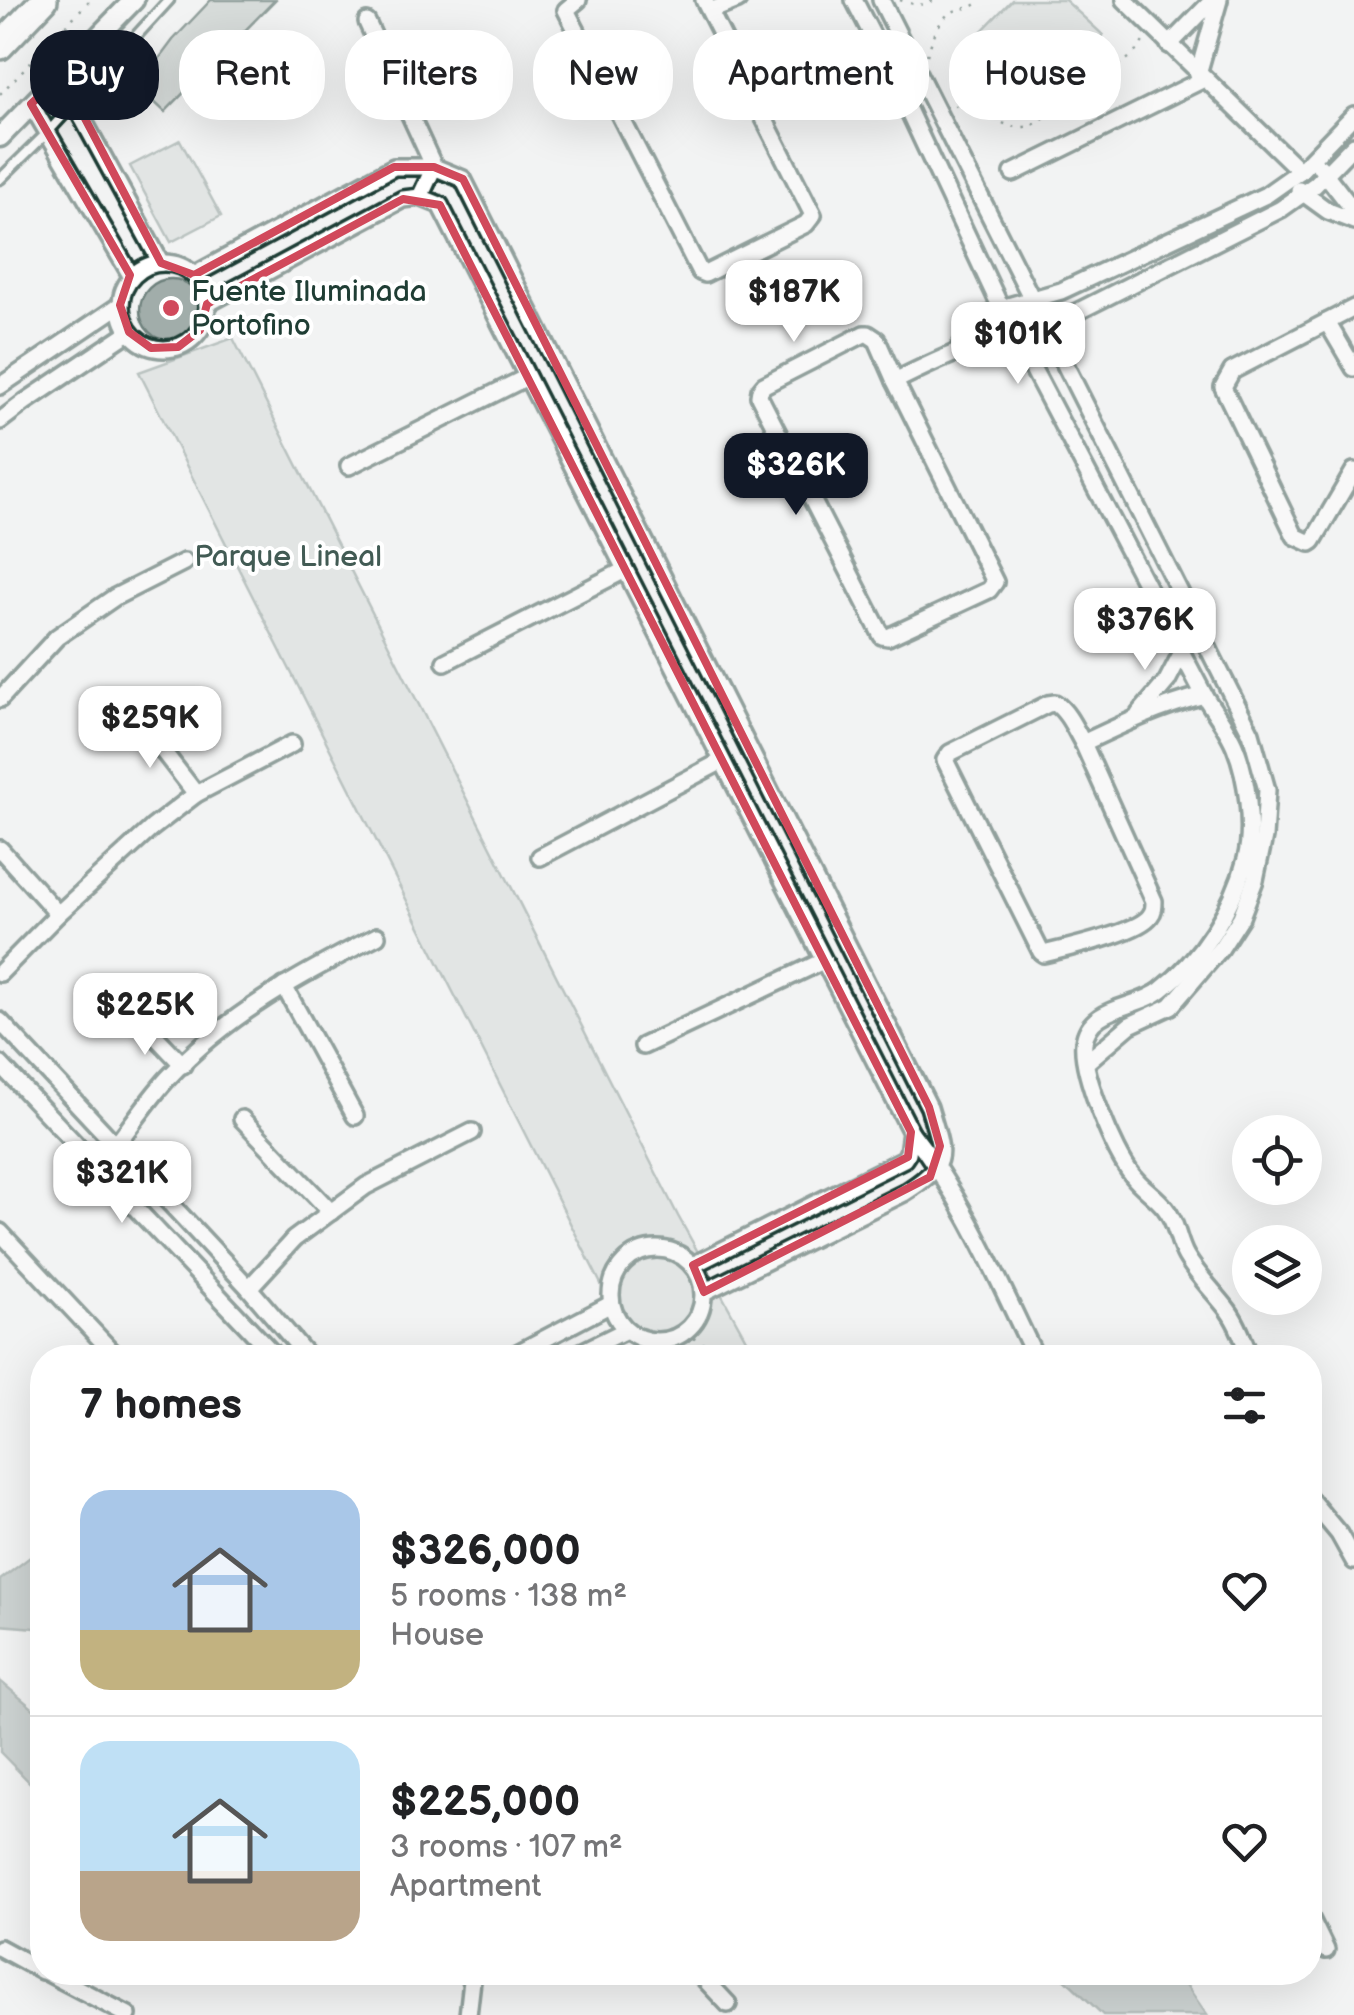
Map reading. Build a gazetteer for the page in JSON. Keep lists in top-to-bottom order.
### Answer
{
  "parks": ["Parque Lineal"],
  "places": ["Fuente Iluminada Portofino"],
  "page": {
    "chip": [
      "Buy",
      "Rent",
      "Filters",
      "New",
      "Apartment",
      "House"
    ],
    "price": [
      "$187K",
      "$101K",
      "$326K",
      "$376K",
      "$259K",
      "$225K",
      "$321K"
    ],
    "heading": "7 homes",
    "list": [
      {
        "name": "$326,000",
        "note": "5 rooms · 138 m² · House"
      },
      {
        "name": "$225,000",
        "note": "3 rooms · 107 m² · Apartment"
      }
    ]
  }
}
